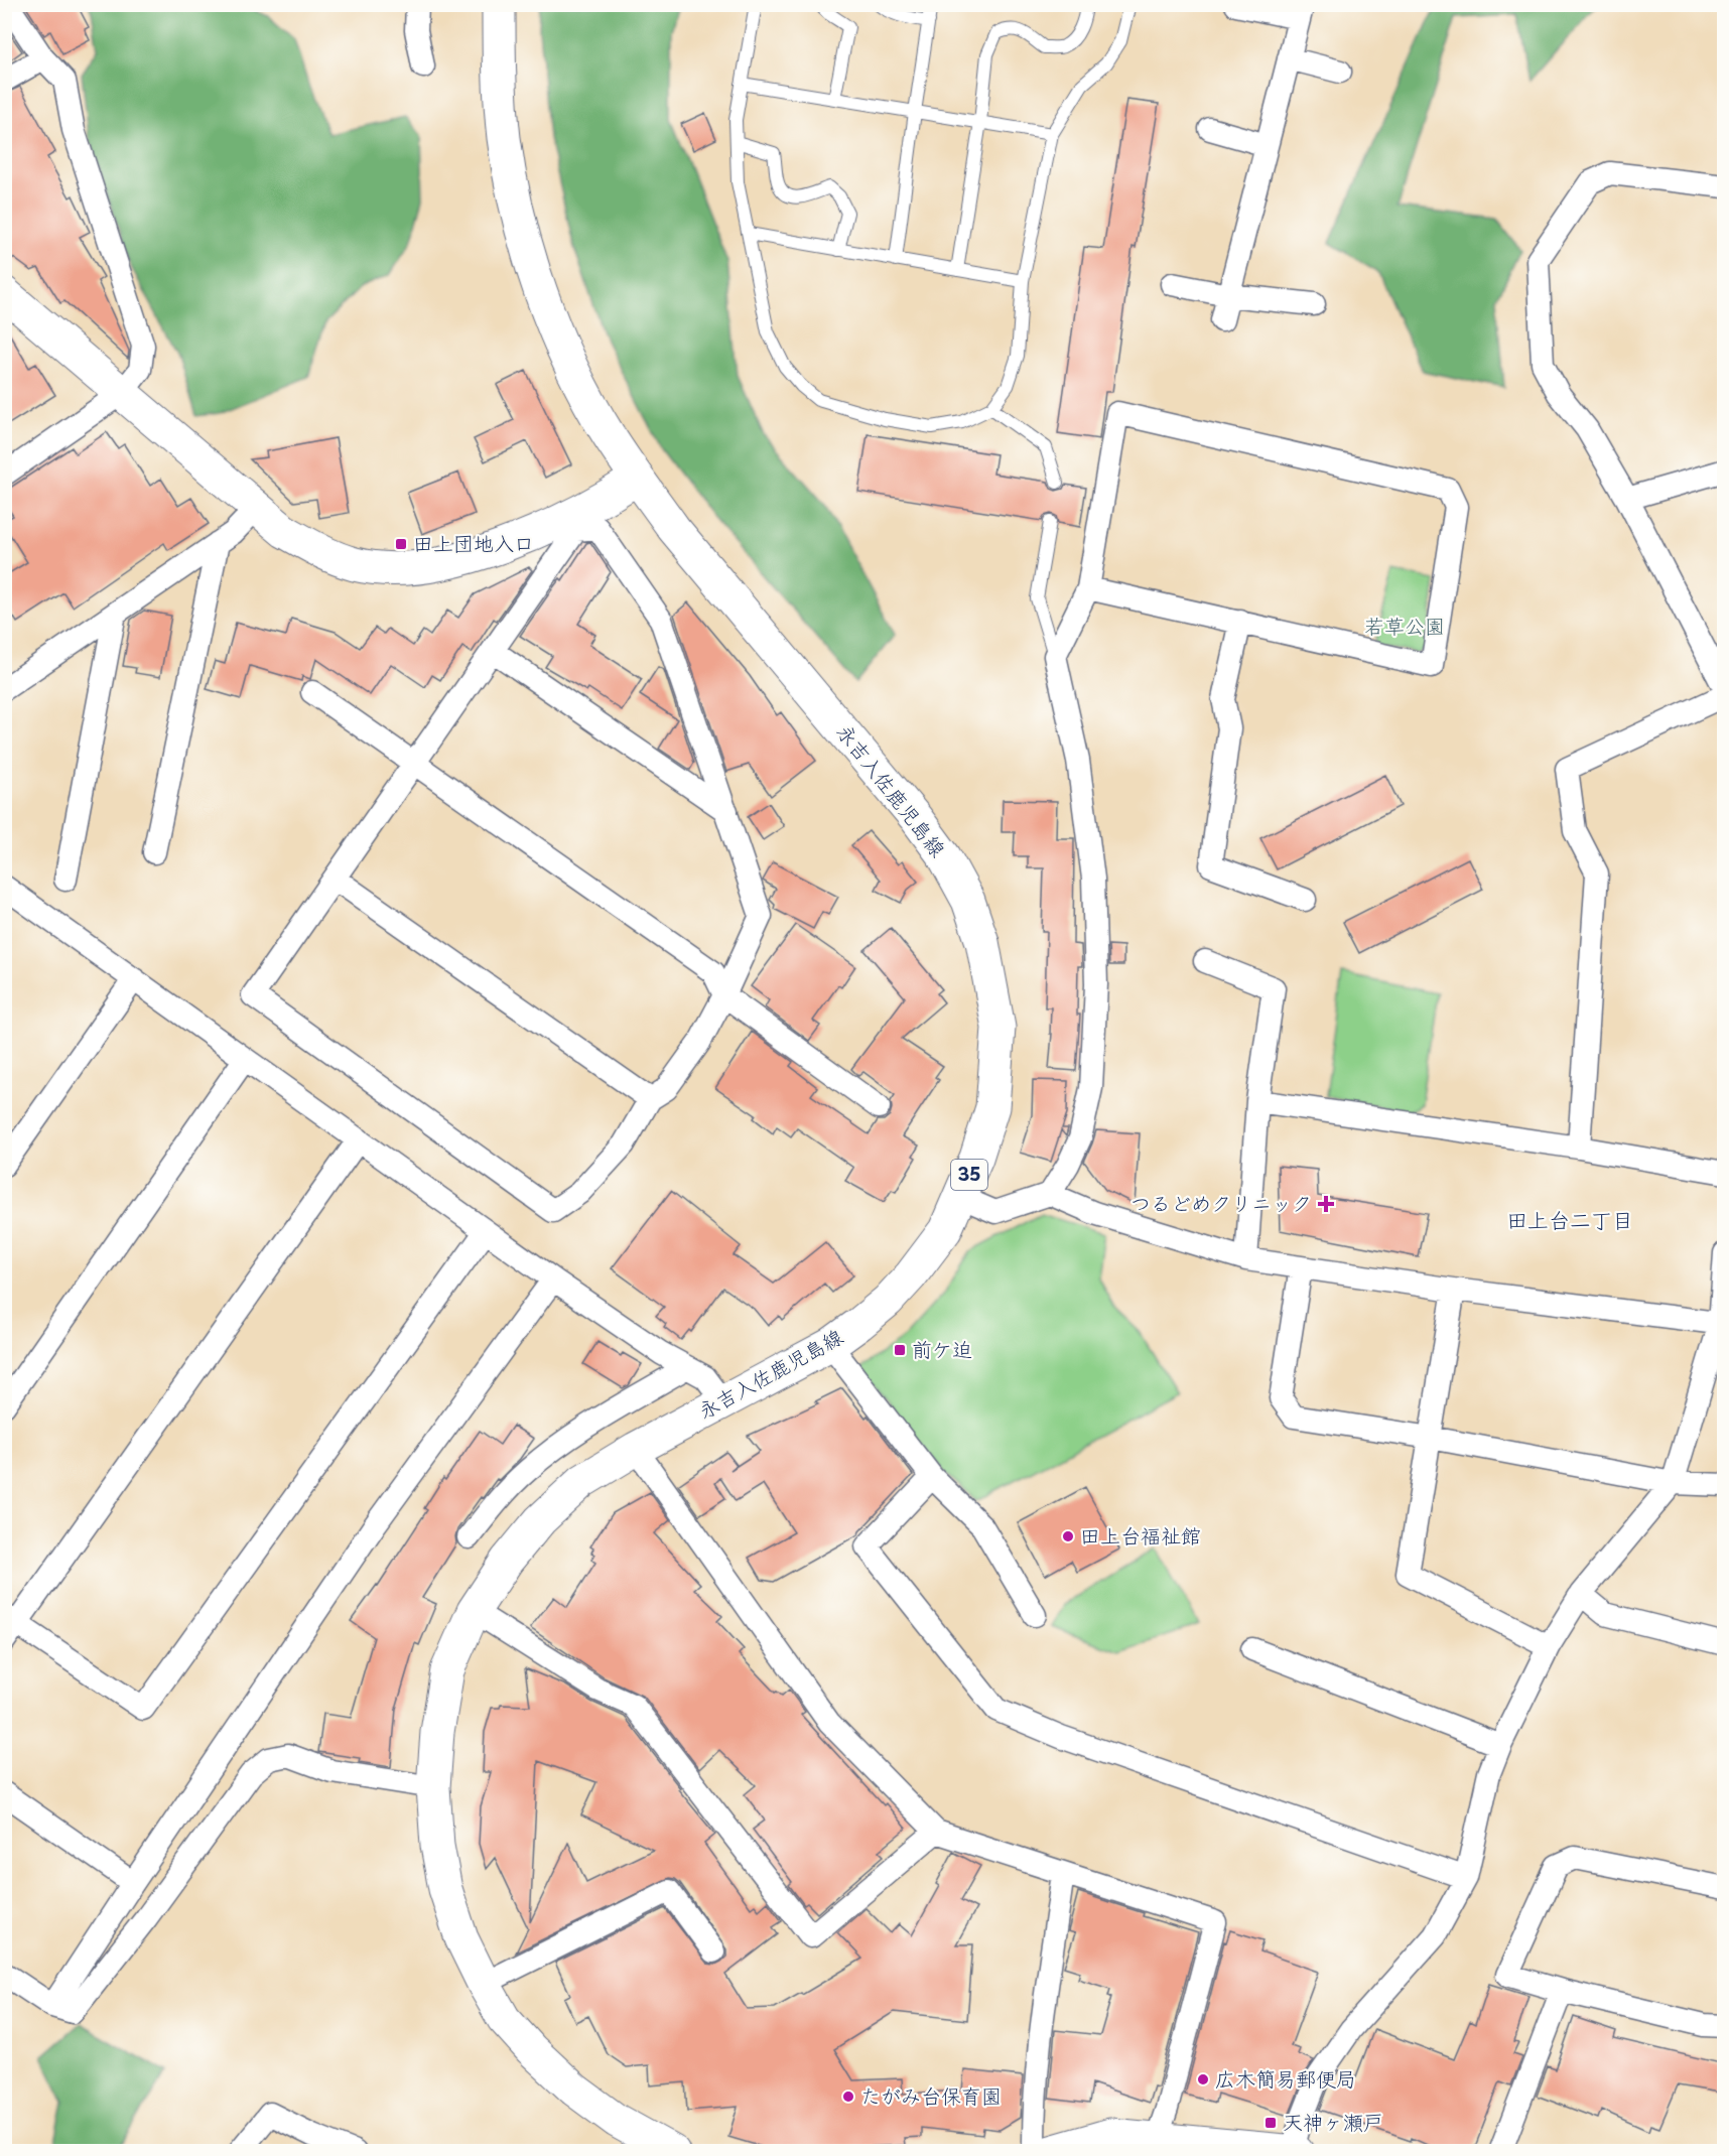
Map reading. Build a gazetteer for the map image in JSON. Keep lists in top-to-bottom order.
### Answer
{
  "streets": {
    "main road": ["永吉入佐鹿児島線", "35"]
  },
  "districts": ["田上台二丁目"],
  "parks": ["若草公園"],
  "places": {
    "transit": ["田上団地入口", "前ケ迫", "天神ヶ瀬戸"],
    "health": ["つるどめクリニック"],
    "other": ["田上台福祉館", "広木簡易郵便局", "たがみ台保育園"]
  }
}
